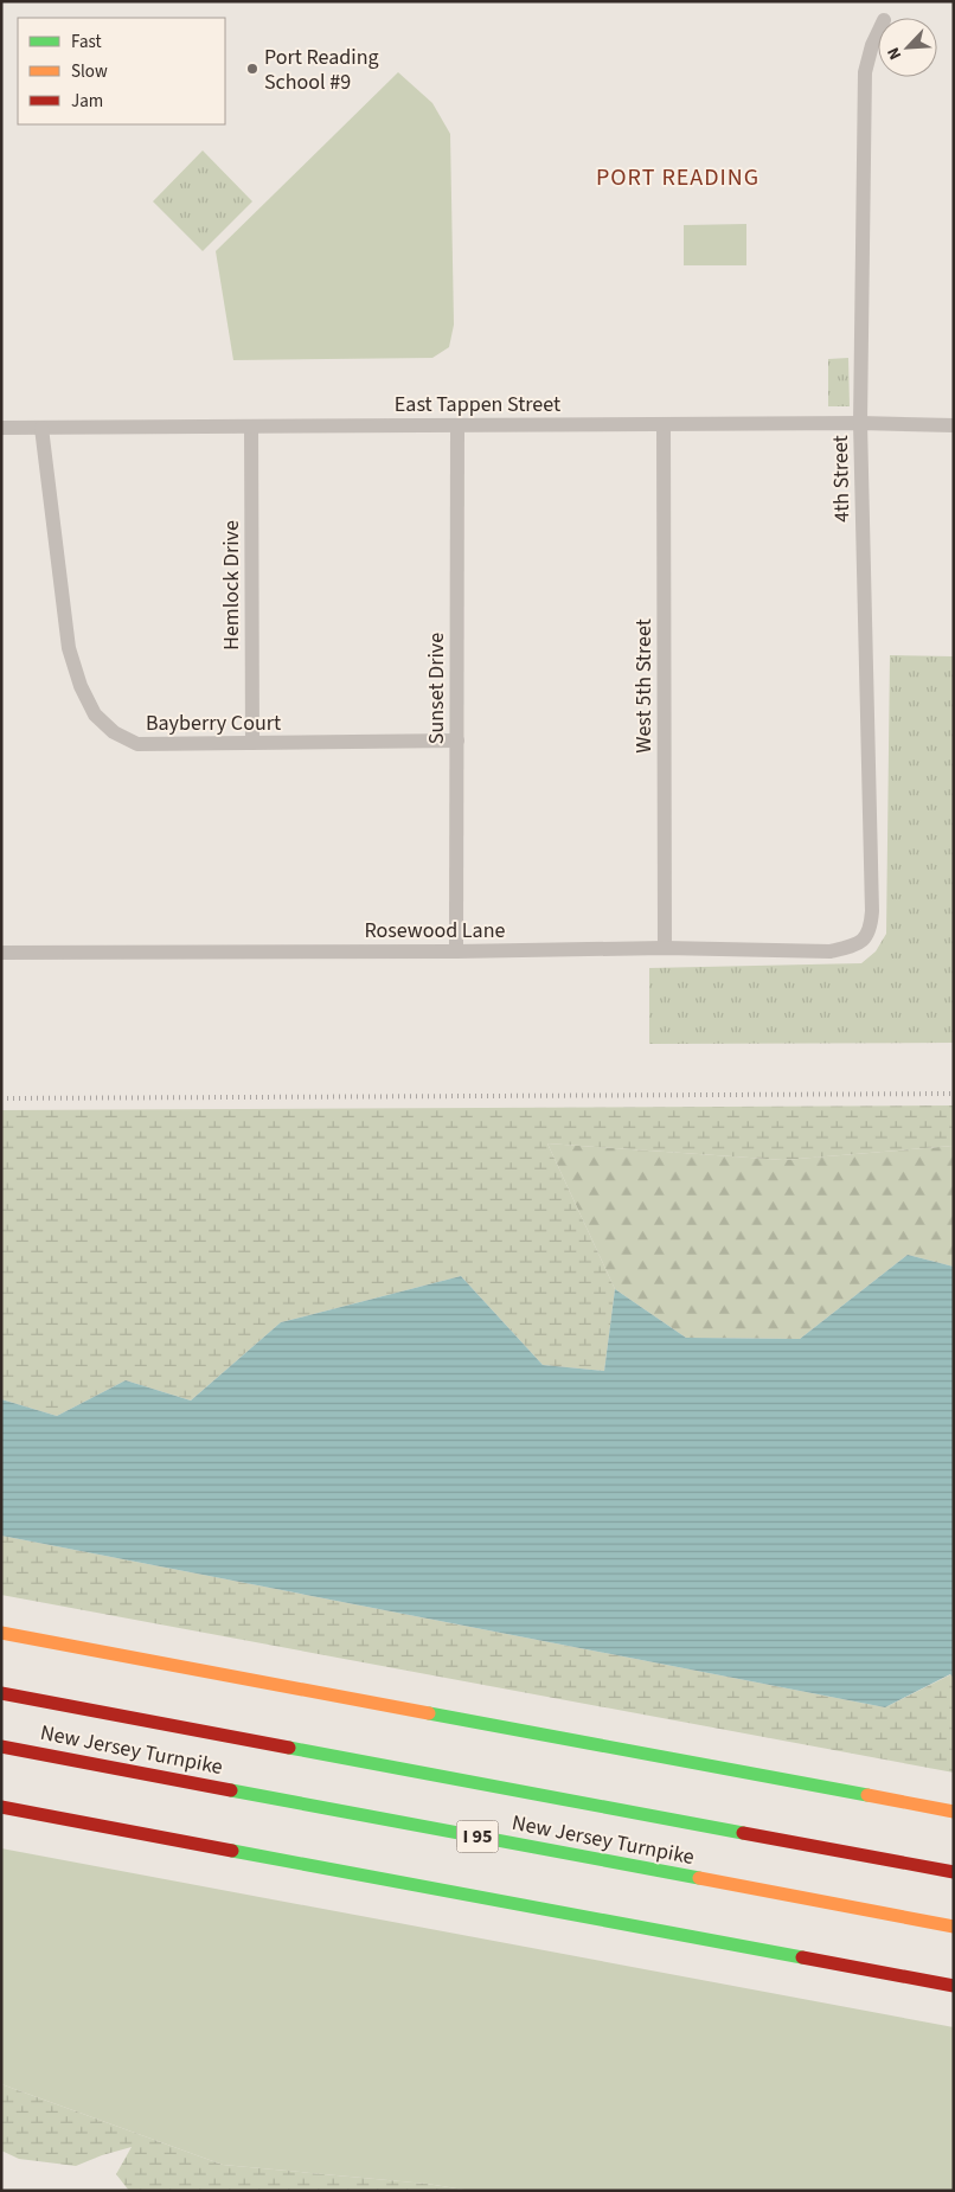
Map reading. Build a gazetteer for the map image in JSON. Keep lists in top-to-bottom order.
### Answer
{
  "streets": {
    "highway": ["New Jersey Turnpike", "I 95"],
    "street": [
      "East Tappen Street",
      "4th Street",
      "Hemlock Drive",
      "West 5th Street",
      "Sunset Drive",
      "Bayberry Court",
      "Rosewood Lane"
    ]
  },
  "crossings": [
    ["East Tappen Street", "4th Street"],
    ["East Tappen Street", "Hemlock Drive"],
    ["East Tappen Street", "West 5th Street"],
    ["East Tappen Street", "Sunset Drive"],
    ["East Tappen Street", "Bayberry Court"],
    ["4th Street", "Rosewood Lane"],
    ["Hemlock Drive", "Bayberry Court"],
    ["West 5th Street", "Rosewood Lane"],
    ["Sunset Drive", "Bayberry Court"],
    ["Sunset Drive", "Rosewood Lane"]
  ],
  "districts": ["PORT READING"],
  "places": ["Port Reading School #9"],
  "legend": ["Fast", "Slow", "Jam"],
  "north": "bottom left"
}
